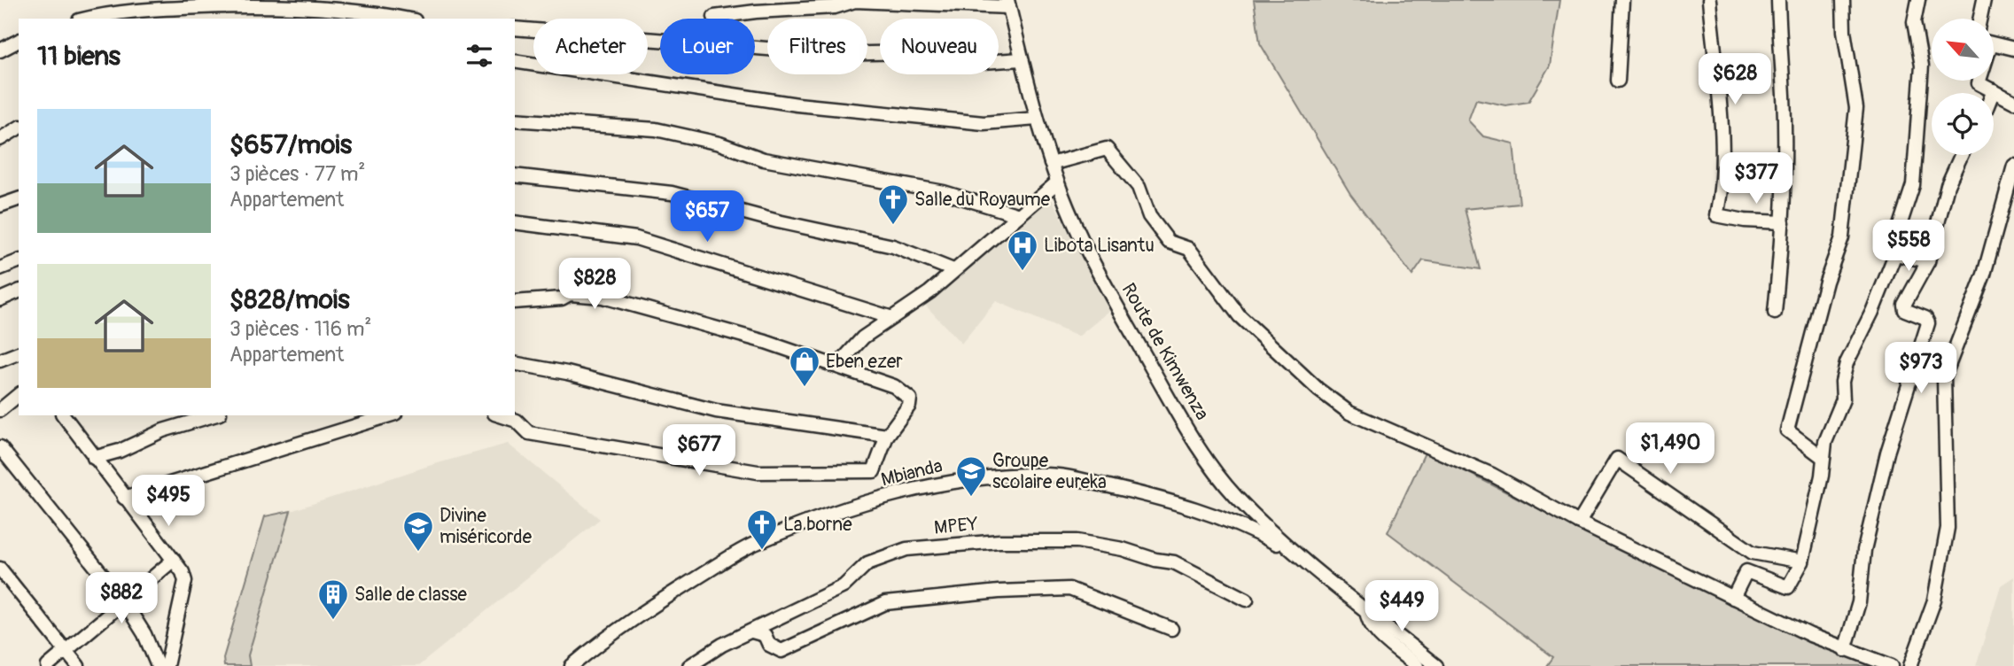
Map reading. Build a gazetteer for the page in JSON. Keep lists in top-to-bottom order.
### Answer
{
  "streets": {
    "street": ["Route de Kimwenza", "Mbianda", "MPEY"]
  },
  "crossings": [
    ["Route de Kimwenza", "Mbianda"]
  ],
  "places": {
    "church": ["Salle du Royaume", "La borne"],
    "hospital": ["Libota Lisantu"],
    "shop": ["Eben ezer"],
    "school or university": ["Groupe scolaire eureka", "Divine miséricorde"],
    "building": ["Salle de classe"]
  },
  "north": "top left",
  "page": {
    "chip": [
      "Acheter",
      "Louer",
      "Filtres",
      "Nouveau"
    ],
    "heading": "11 biens",
    "price": [
      "$628",
      "$377",
      "$657",
      "$558",
      "$828",
      "$973",
      "$1,490",
      "$677",
      "$495",
      "$882",
      "$449"
    ],
    "list": [
      {
        "name": "$657/mois",
        "note": "3 pièces · 77 m² · Appartement"
      },
      {
        "name": "$828/mois",
        "note": "3 pièces · 116 m² · Appartement"
      }
    ]
  }
}
